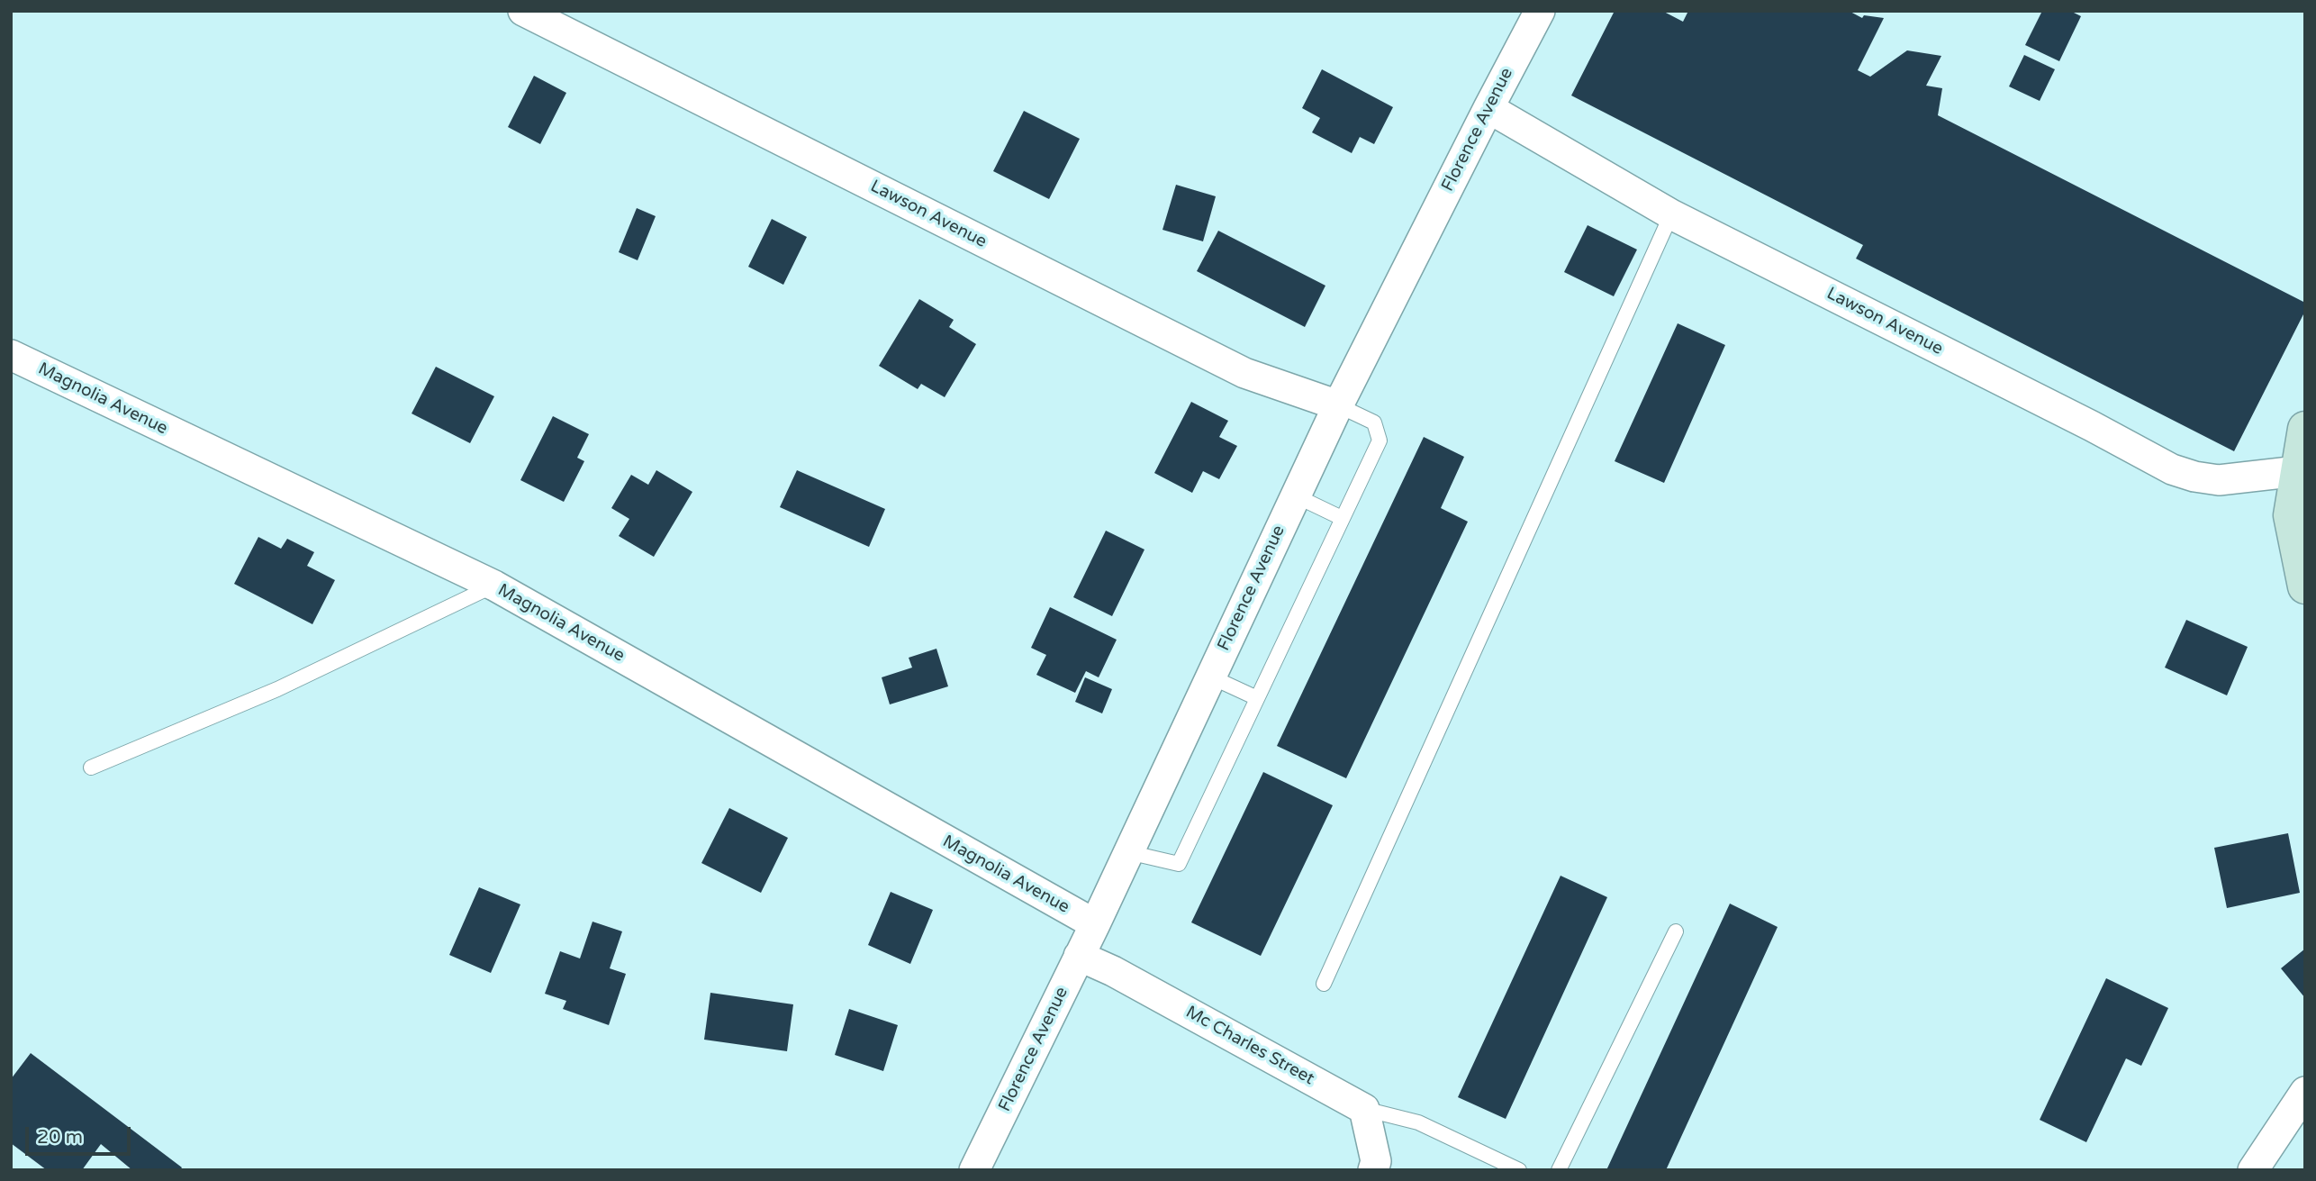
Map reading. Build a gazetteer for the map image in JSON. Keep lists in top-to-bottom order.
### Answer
{
  "streets": {
    "street": [
      "Florence Avenue",
      "Lawson Avenue",
      "Magnolia Avenue",
      "Mc Charles Street"
    ]
  },
  "crossings": [
    ["Florence Avenue", "Lawson Avenue"],
    ["Florence Avenue", "Magnolia Avenue"],
    ["Florence Avenue", "Mc Charles Street"]
  ],
  "scale_bar": "20 m"
}
